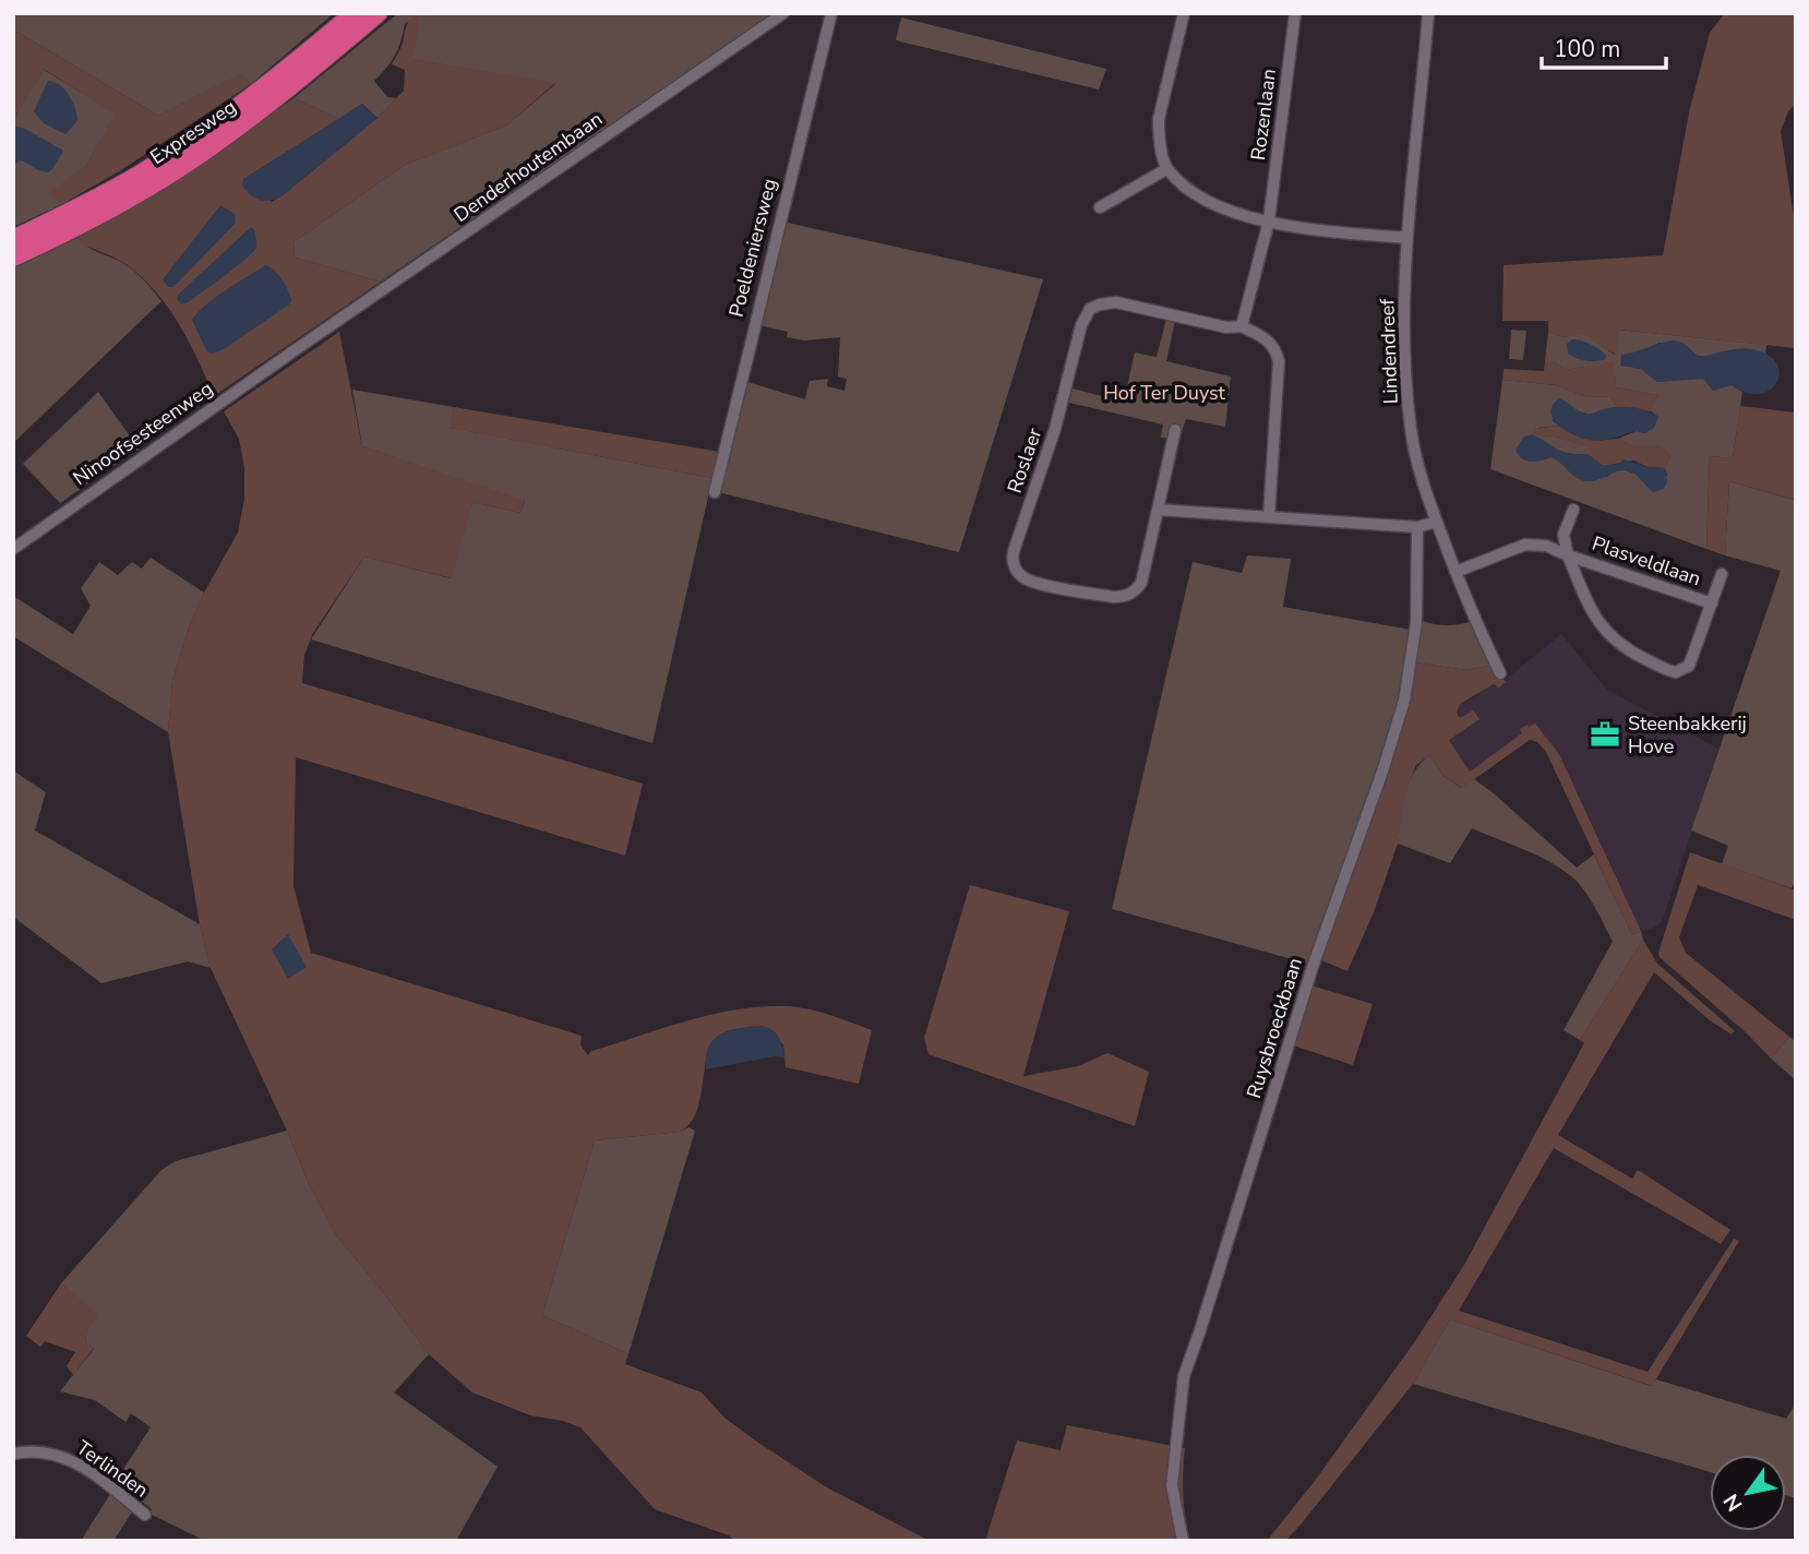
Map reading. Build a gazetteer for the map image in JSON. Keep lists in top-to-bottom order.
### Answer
{
  "streets": {
    "highway": ["Expresweg"],
    "street": [
      "Rozenlaan",
      "Denderhoutembaan",
      "Poeldeniersweg",
      "Lindendreef",
      "Ninoofsesteenweg",
      "Roslaer",
      "Plasveldlaan",
      "Ruysbroeckbaan",
      "Terlinden"
    ]
  },
  "crossings": [
    ["Denderhoutembaan", "Ninoofsesteenweg"],
    ["Lindendreef", "Plasveldlaan"]
  ],
  "parks": ["Hof Ter Duyst"],
  "places": {
    "office": ["Steenbakkerij Hove"]
  },
  "scale_bar": "100 m",
  "north": "bottom left"
}
